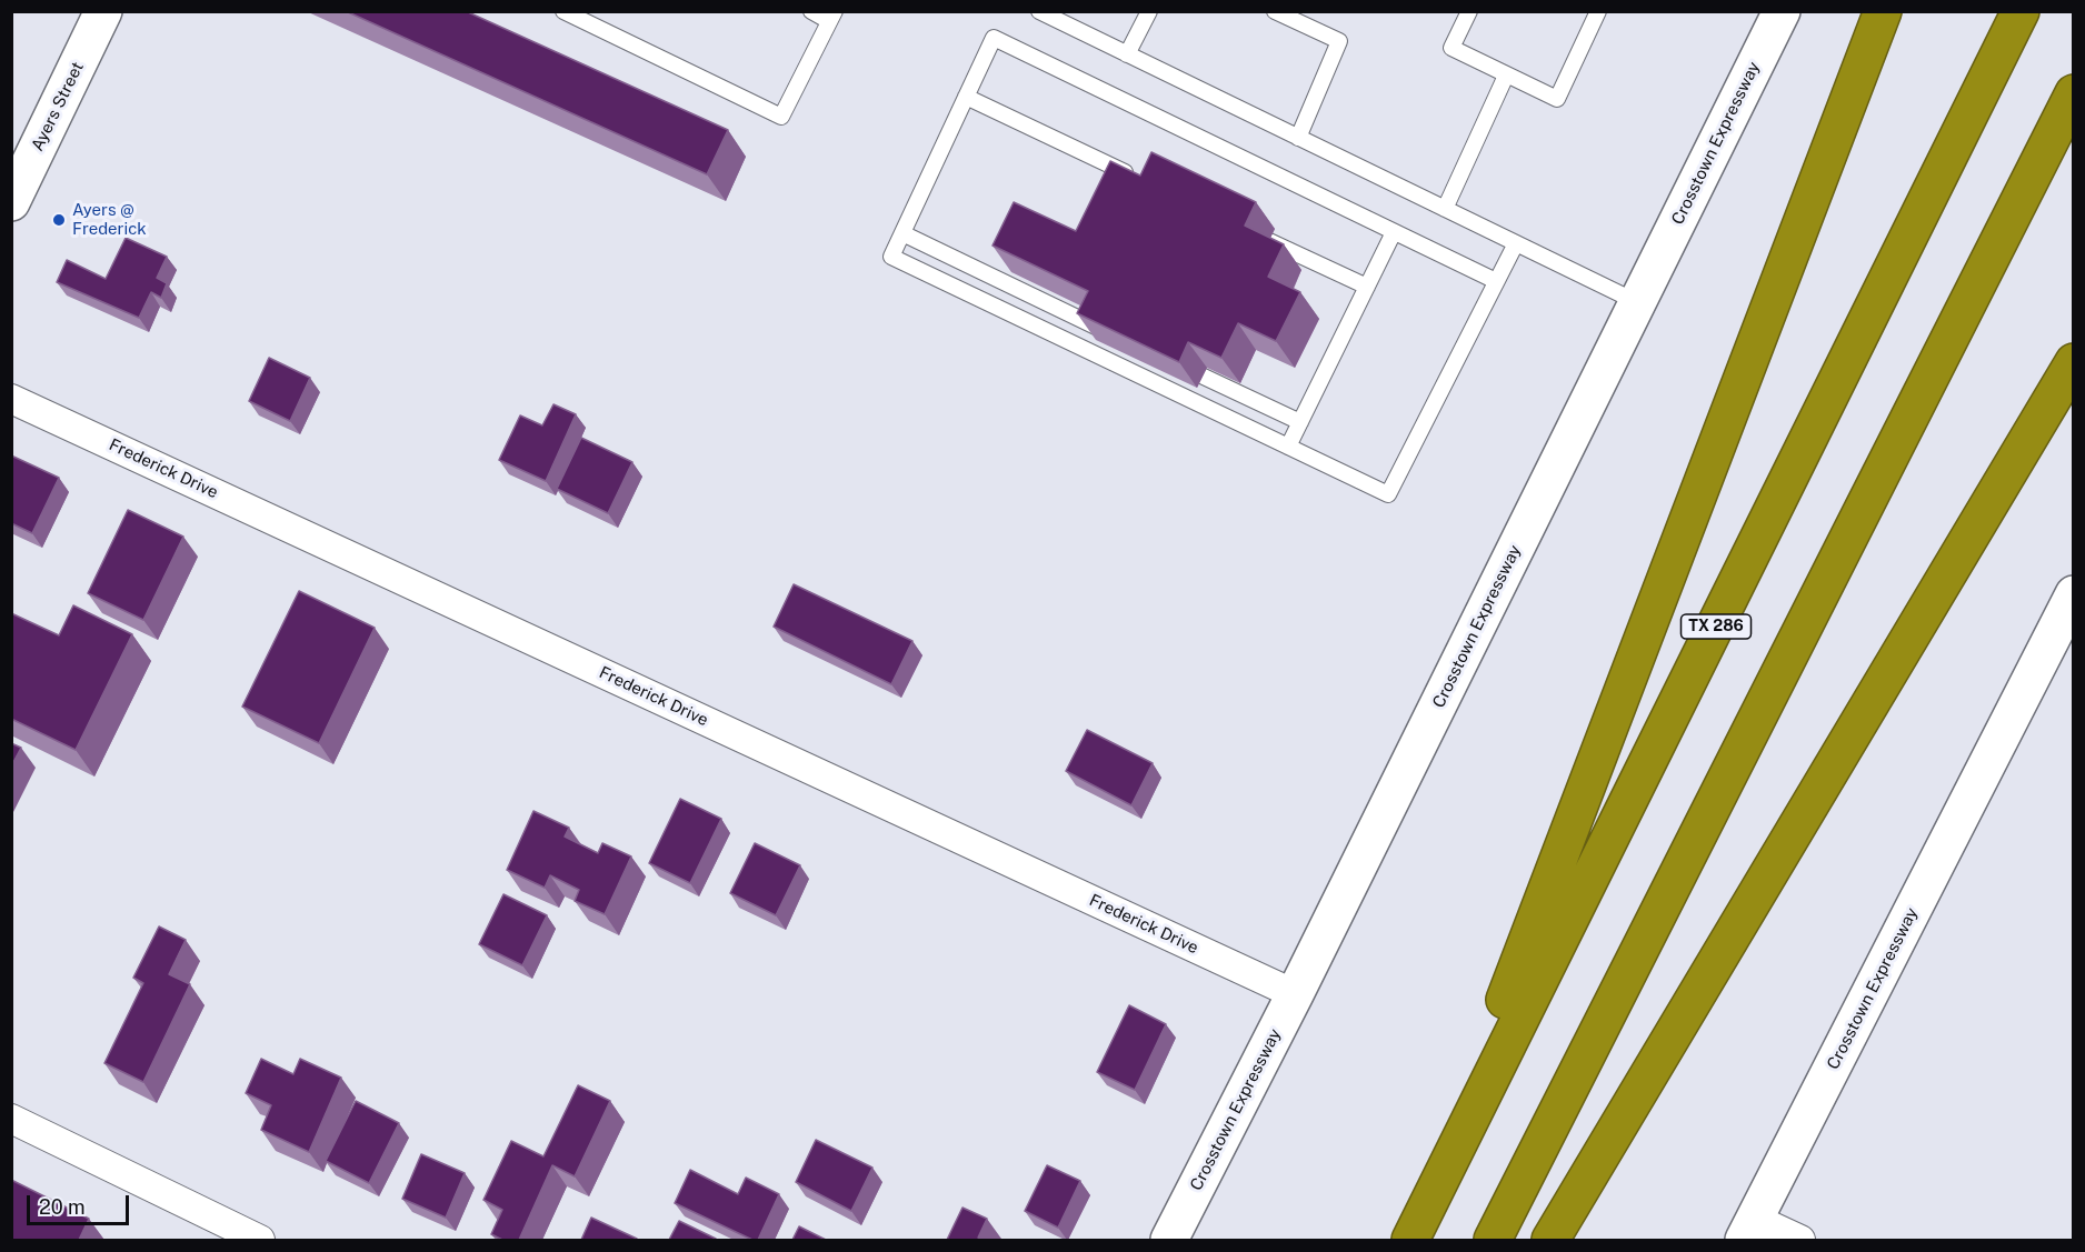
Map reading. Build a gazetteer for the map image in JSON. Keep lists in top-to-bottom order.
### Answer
{
  "streets": {
    "highway": ["TX 286"],
    "main road": ["Ayers Street", "Crosstown Expressway"],
    "street": ["Frederick Drive"]
  },
  "crossings": [
    ["Crosstown Expressway", "Frederick Drive"]
  ],
  "places": ["Ayers @ Frederick"],
  "scale_bar": "20 m"
}
